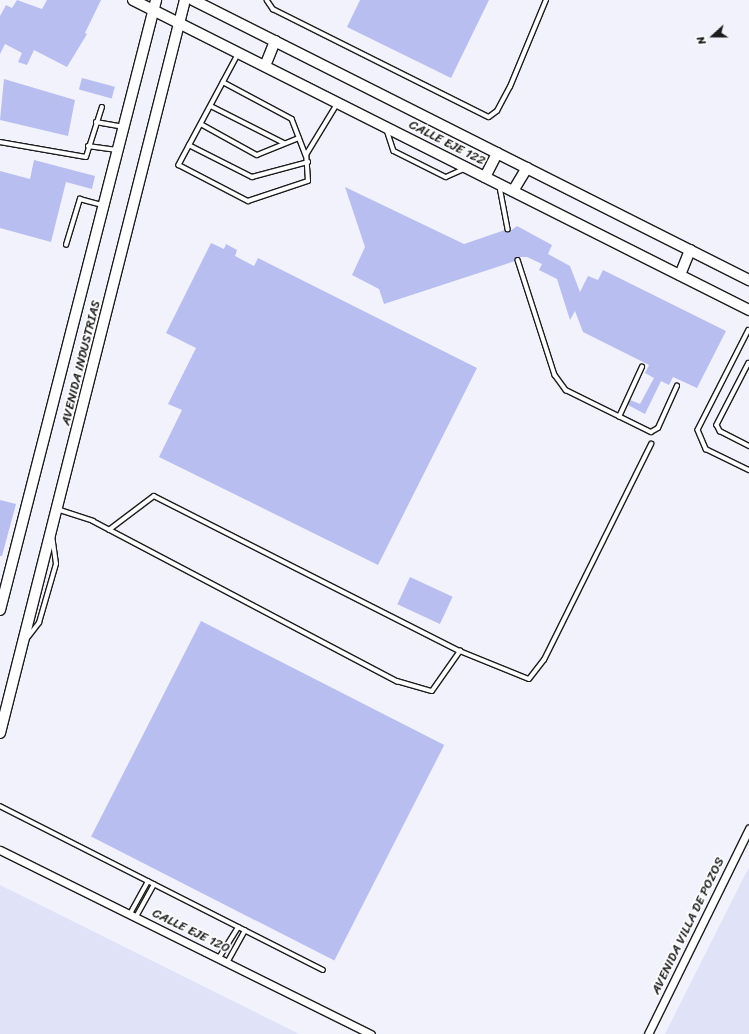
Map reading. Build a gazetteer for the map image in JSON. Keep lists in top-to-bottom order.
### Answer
{
  "streets": {
    "main road": ["CALLE EJE 122", "AVENIDA INDUSTRIAS"],
    "street": ["AVENIDA VILLA DE POZOS", "CALLE EJE 120"]
  },
  "crossings": [
    ["CALLE EJE 122", "AVENIDA INDUSTRIAS"]
  ],
  "north": "left"
}
